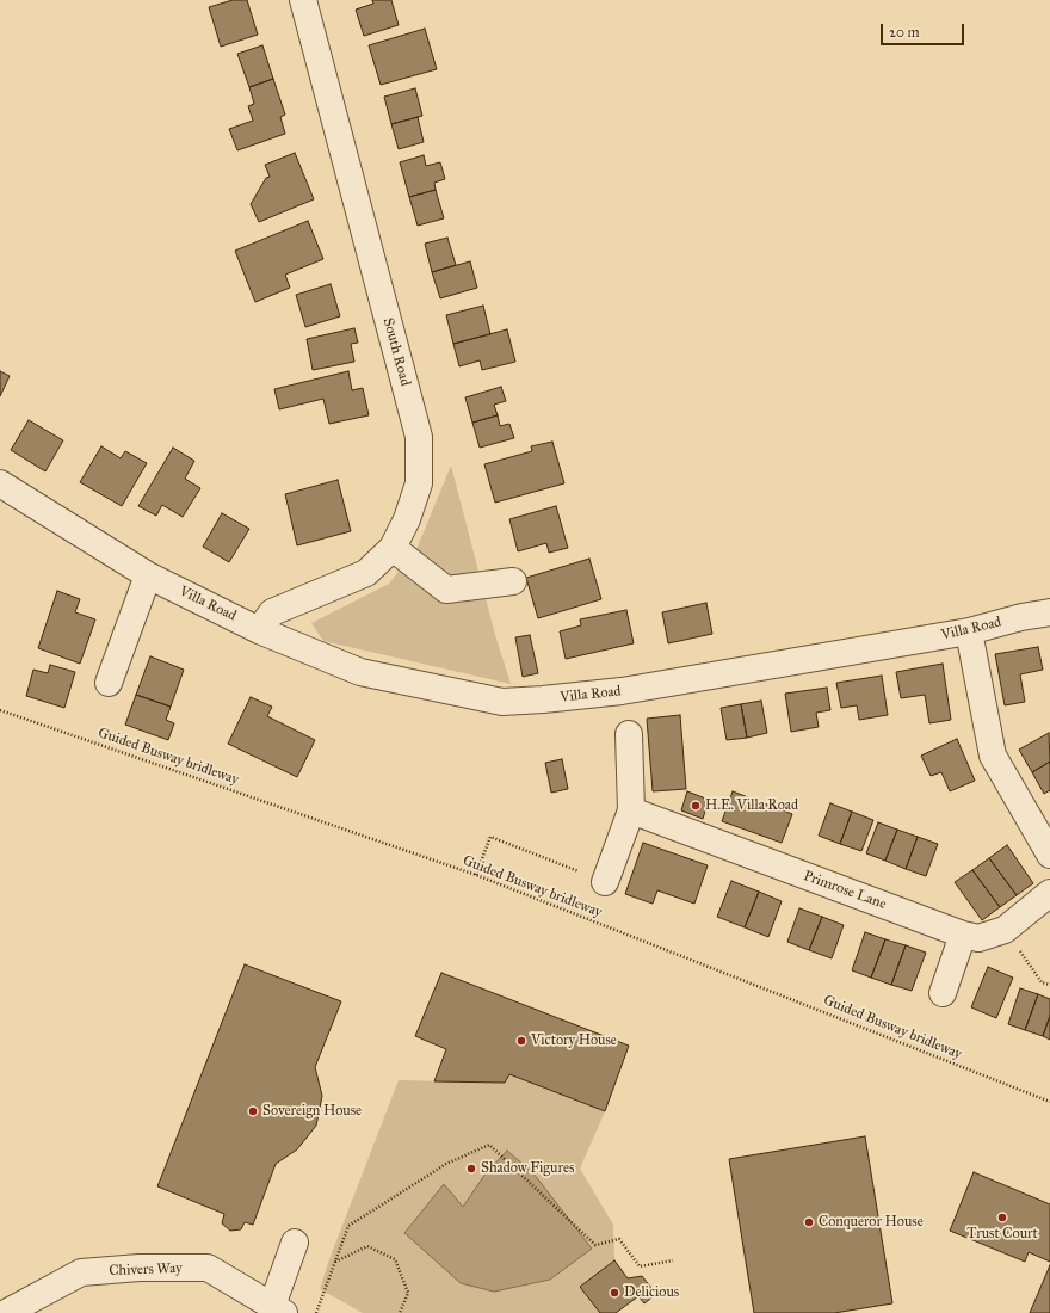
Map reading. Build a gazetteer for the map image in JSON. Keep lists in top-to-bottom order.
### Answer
{
  "streets": {
    "street": [
      "South Road",
      "Villa Road",
      "Primrose Lane",
      "Chivers Way"
    ],
    "path": ["Guided Busway bridleway"]
  },
  "crossings": [
    ["South Road", "Villa Road"]
  ],
  "places": [
    "H.E. Villa Road",
    "Victory House",
    "Sovereign House",
    "Shadow Figures",
    "Trust Court",
    "Conqueror House",
    "Delicious"
  ],
  "scale_bar": "20 m"
}
